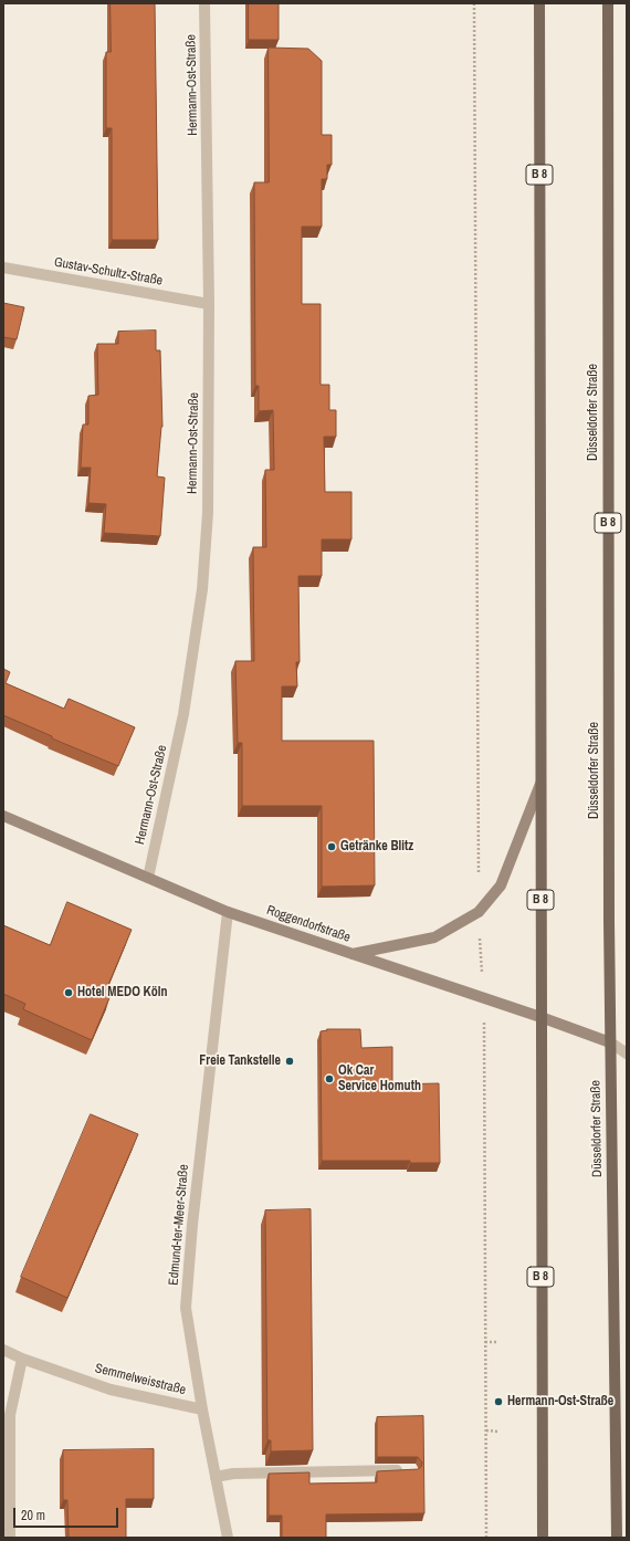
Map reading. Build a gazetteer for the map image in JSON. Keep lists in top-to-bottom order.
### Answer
{
  "streets": {
    "main road": ["B 8", "Düsseldorfer Straße"],
    "street": [
      "Hermann-Ost-Straße",
      "Gustav-Schultz-Straße",
      "Roggendorfstraße",
      "Edmund-ter-Meer-Straße",
      "Semmelweisstraße"
    ]
  },
  "crossings": [
    ["Hermann-Ost-Straße", "Gustav-Schultz-Straße"],
    ["Hermann-Ost-Straße", "Roggendorfstraße"],
    ["B 8", "Roggendorfstraße"],
    ["Düsseldorfer Straße", "Roggendorfstraße"],
    ["Roggendorfstraße", "Edmund-ter-Meer-Straße"],
    ["Edmund-ter-Meer-Straße", "Semmelweisstraße"]
  ],
  "places": [
    "Getränke Blitz",
    "Hotel MEDO Köln",
    "Freie Tankstelle",
    "Ok Car Service Homuth",
    "Hermann-Ost-Straße"
  ],
  "scale_bar": "20 m"
}
